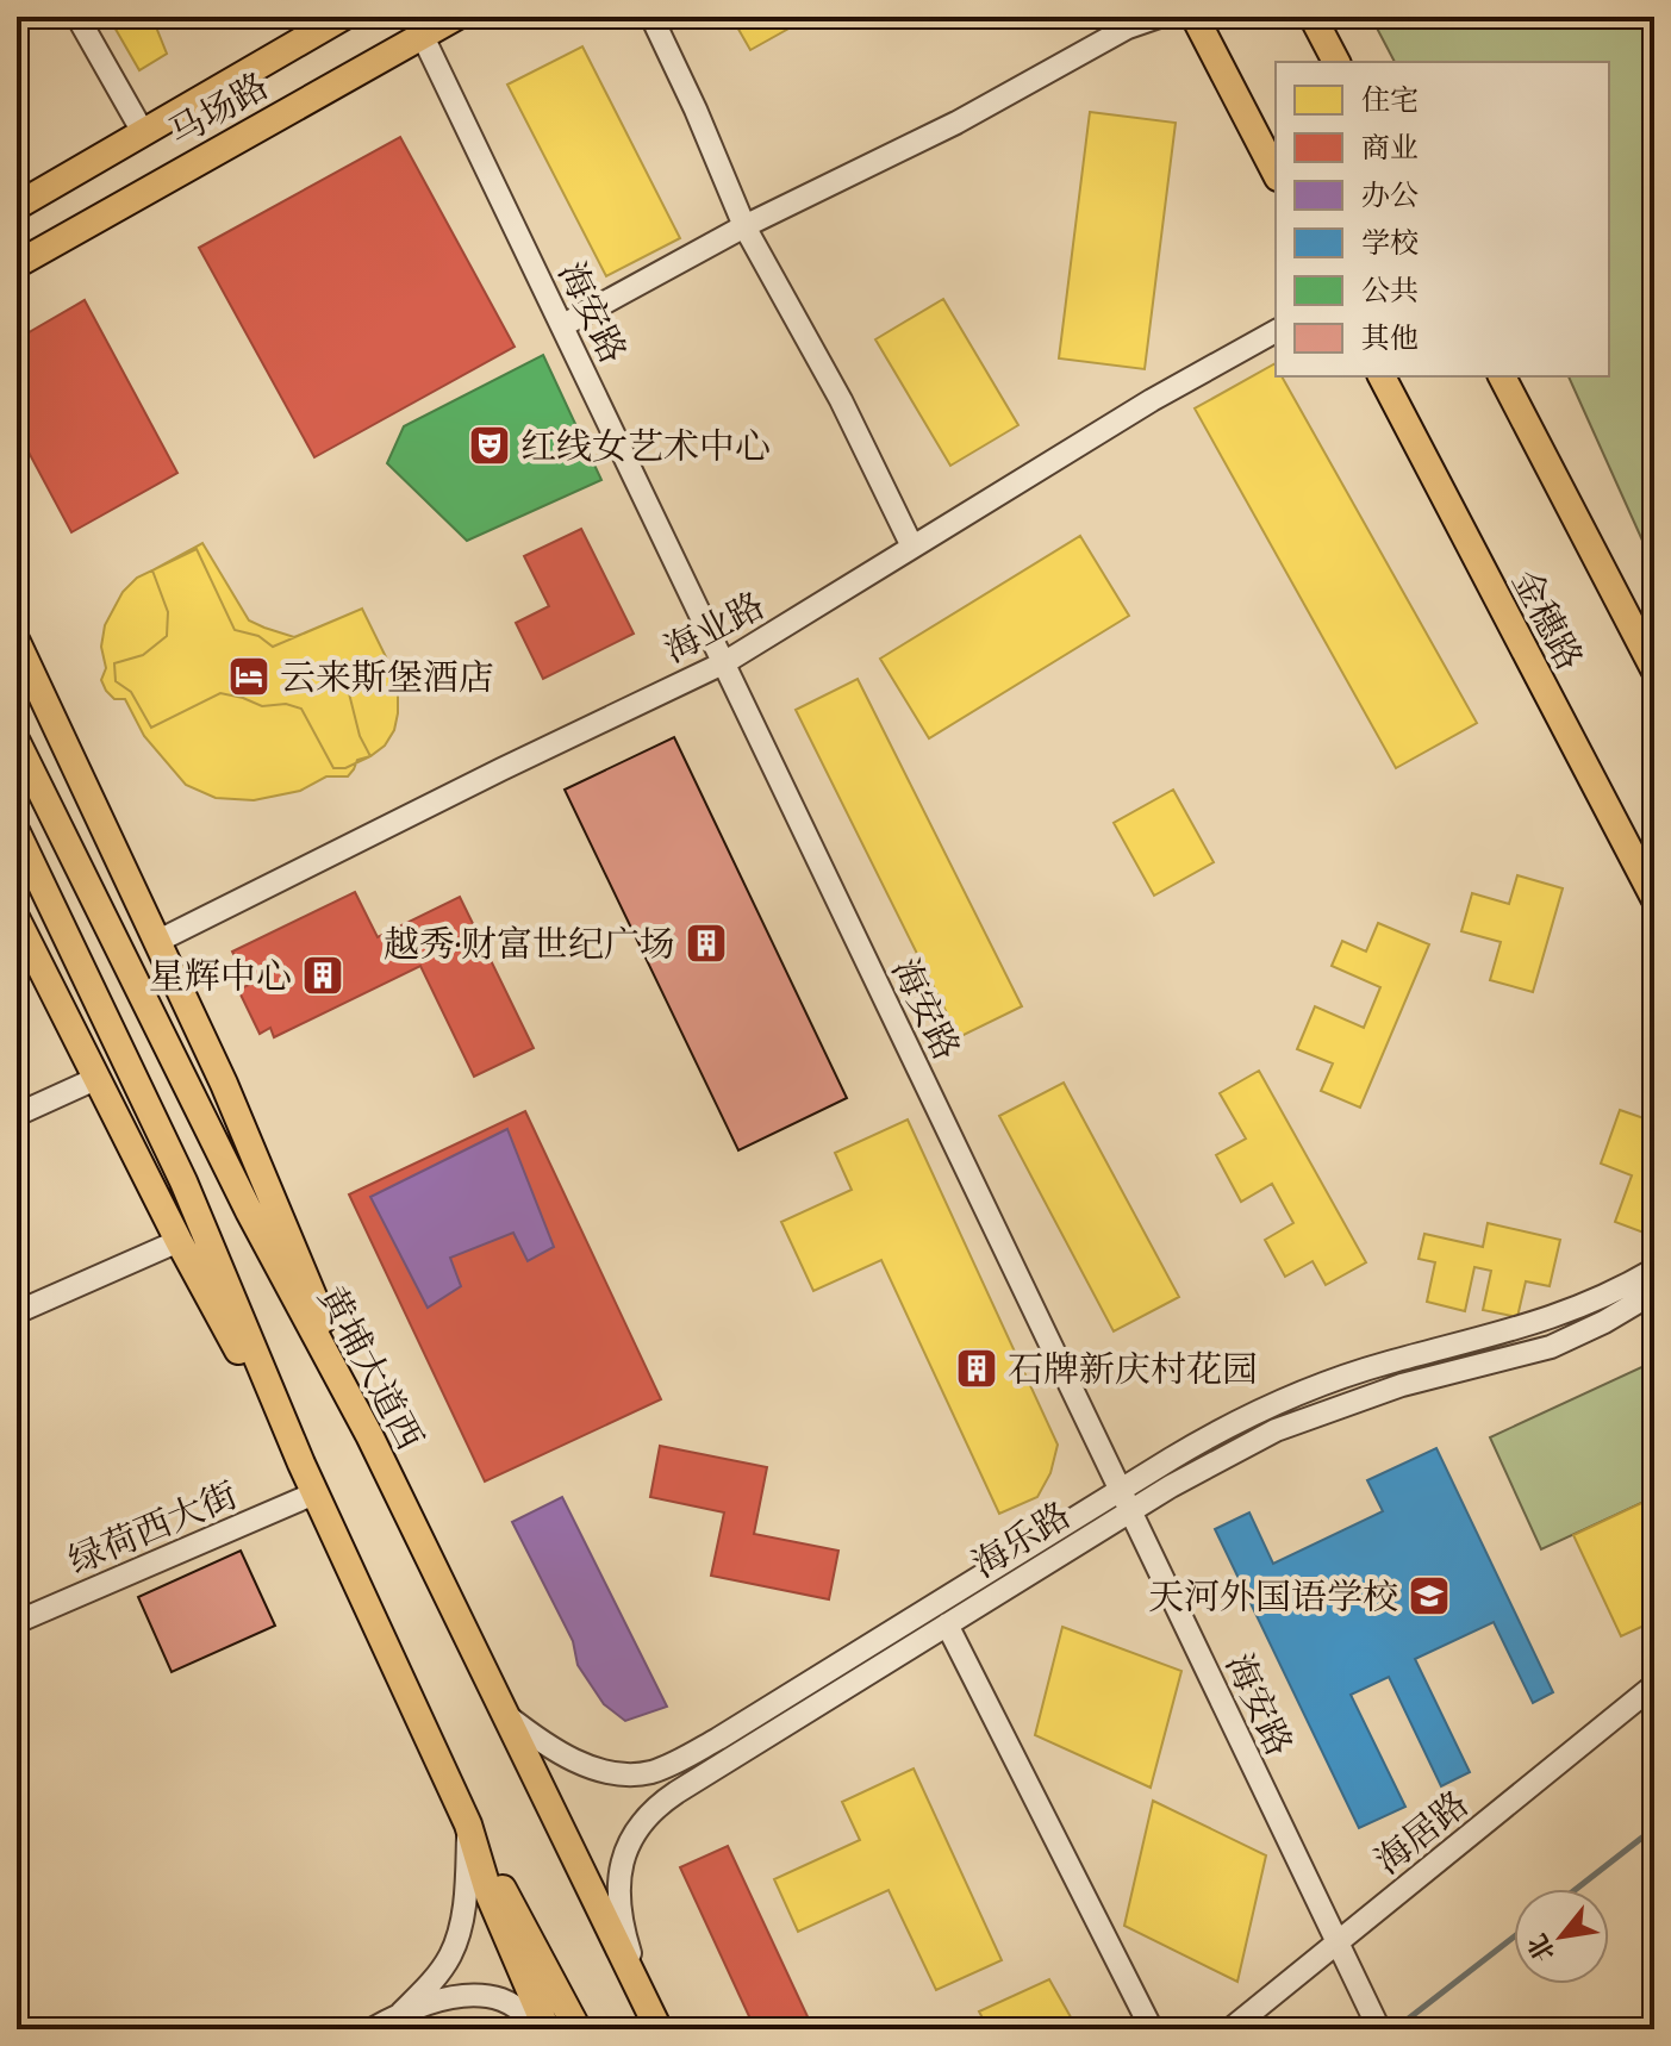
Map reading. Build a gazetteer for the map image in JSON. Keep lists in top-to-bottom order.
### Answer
{
  "streets": {
    "main road": ["马场路", "金穗路", "黄埔大道西"],
    "street": [
      "海安路",
      "海业路",
      "绿荷西大街",
      "海乐路",
      "海居路"
    ]
  },
  "crossings": [
    ["马场路", "海安路"],
    ["海安路", "海业路"],
    ["海安路", "海乐路"],
    ["海安路", "海居路"],
    ["黄埔大道西", "海乐路"]
  ],
  "places": {
    "theatre": ["红线女艺术中心"],
    "hotel": ["云来斯堡酒店"],
    "building": ["越秀·财富世纪广场", "星辉中心", "石牌新庆村花园"],
    "school or university": ["天河外国语学校"]
  },
  "legend": [
    "住宅",
    "商业",
    "办公",
    "学校",
    "公共",
    "其他"
  ],
  "north": "bottom left"
}
